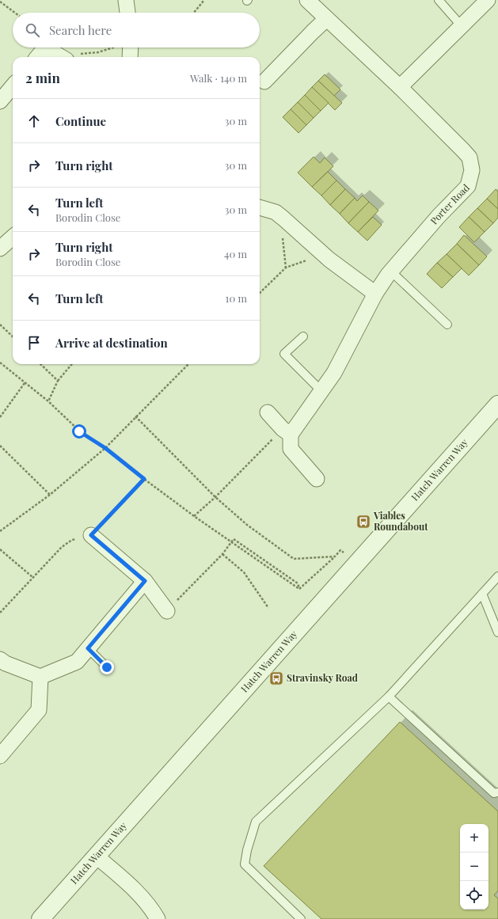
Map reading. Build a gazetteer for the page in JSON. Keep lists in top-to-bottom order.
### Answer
{
  "streets": {
    "street": ["Porter Road", "Hatch Warren Way"]
  },
  "places": {
    "bus stop": ["Viables Roundabout", "Stravinsky Road"]
  },
  "page": {
    "search": "Search here",
    "heading": ["2 min", "Walk · 140 m"],
    "list": [
      ["Continue", "30 m"],
      ["Turn right", "30 m"],
      ["Turn left", "Borodin Close", "30 m"],
      ["Turn right", "Borodin Close", "40 m"],
      ["Turn left", "10 m"],
      "Arrive at destination"
    ],
    "map_buttons": ["+", "−"]
  }
}
